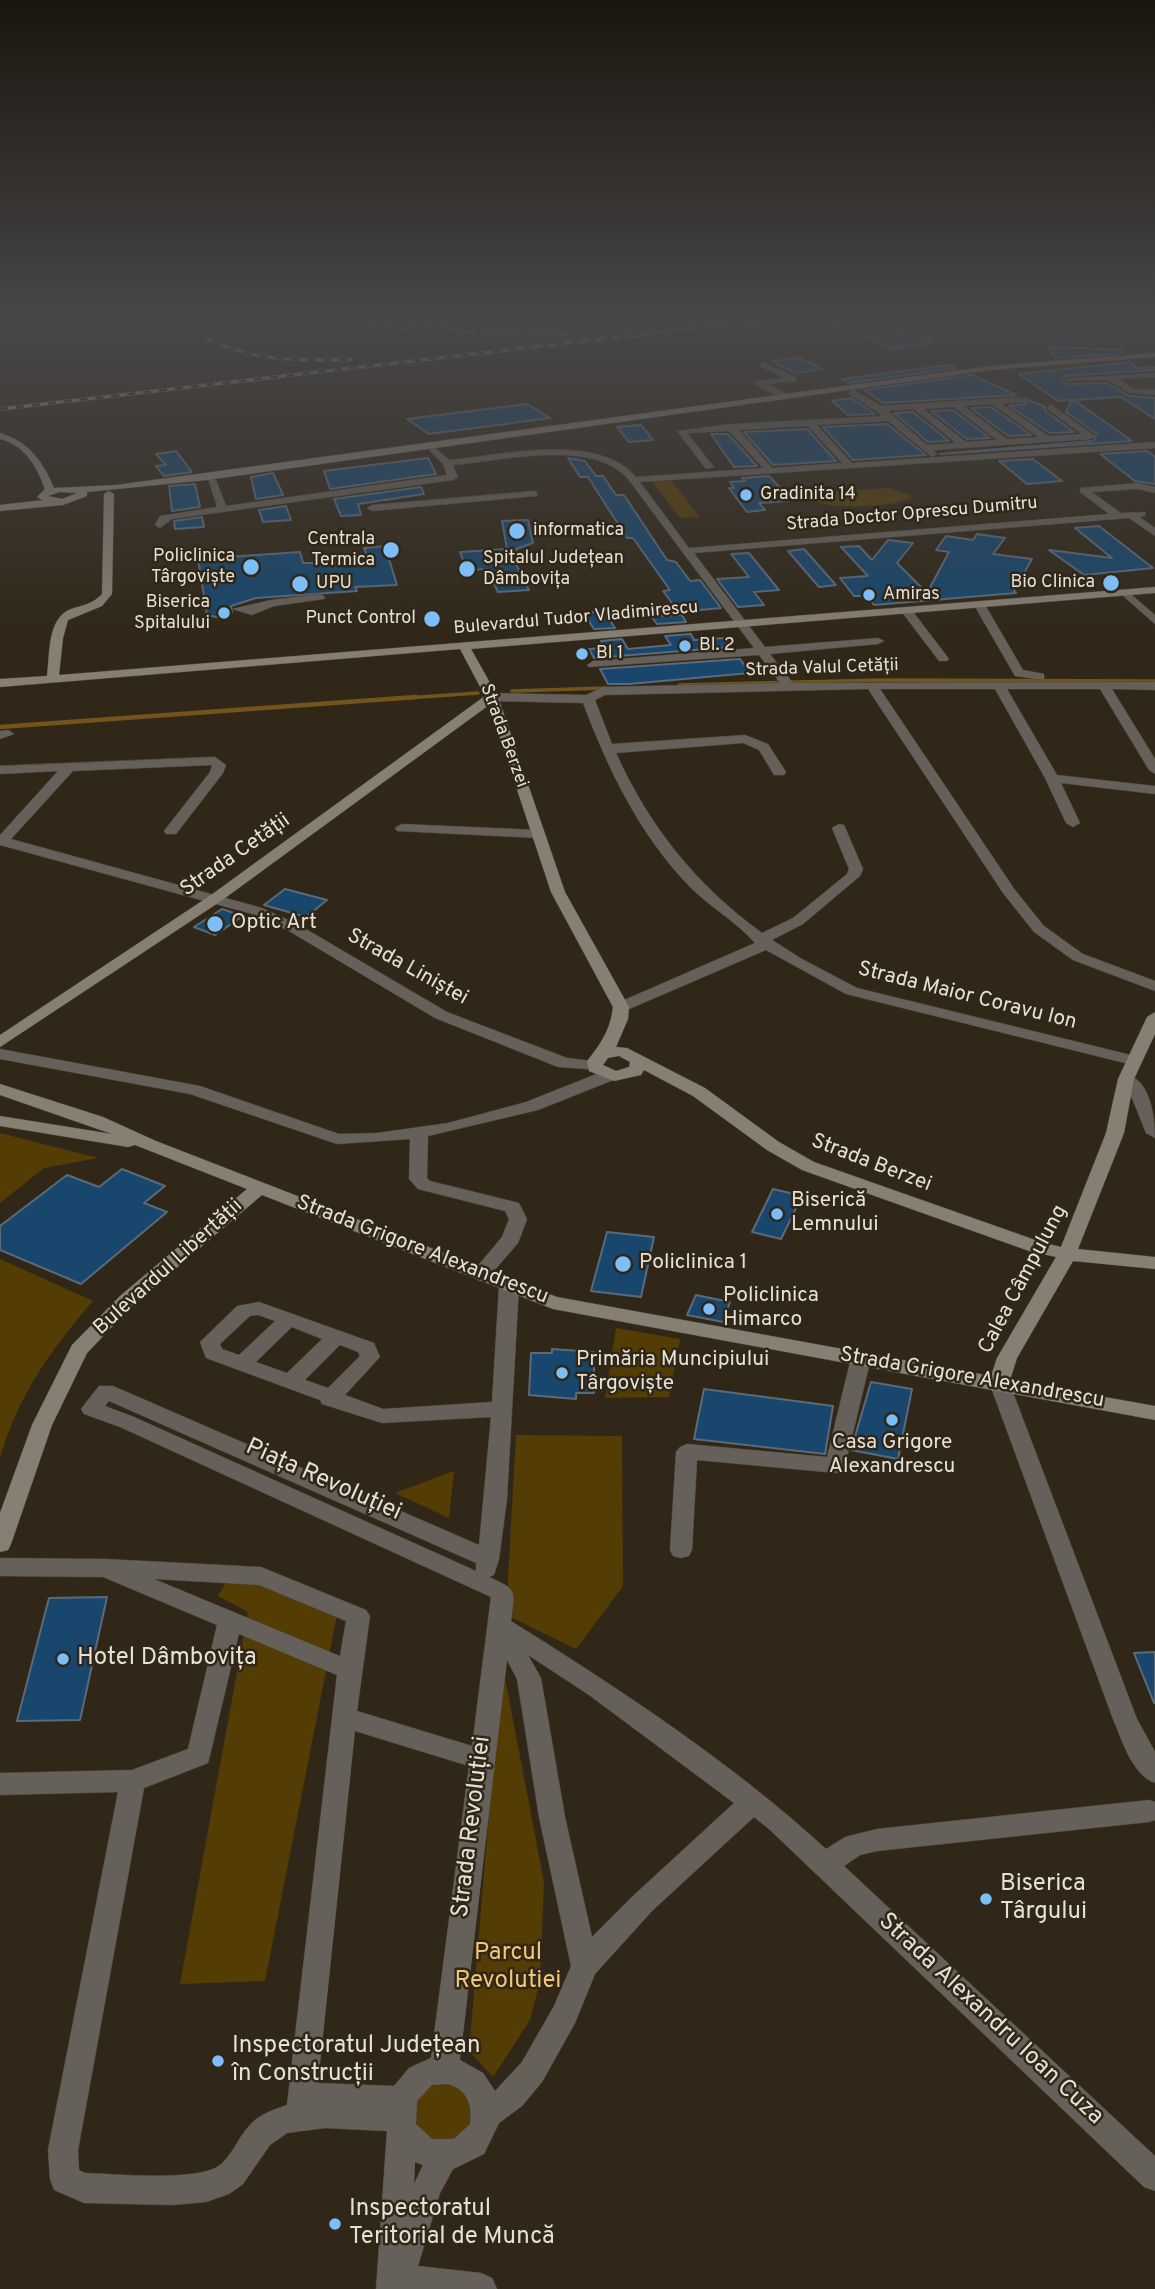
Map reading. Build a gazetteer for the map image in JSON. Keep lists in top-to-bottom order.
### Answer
{
  "streets": {
    "street": [
      "Strada Doctor Oprescu Dumitru",
      "Bulevardul Tudor Vladimirescu",
      "Strada Valul Cetății",
      "Strada Berzei",
      "Strada Cetății",
      "Strada Liniștei",
      "Strada Maior Coravu Ion",
      "Strada Grigore Alexandrescu",
      "Bulevardul Libertății",
      "Calea Câmpulung",
      "Piața Revoluției",
      "Strada Revoluției",
      "Strada Alexandru Ioan Cuza"
    ]
  },
  "crossings": [
    ["Bulevardul Tudor Vladimirescu", "Strada Berzei"],
    ["Strada Valul Cetății", "Strada Berzei"],
    ["Strada Valul Cetății", "Strada Cetății"],
    ["Strada Valul Cetății", "Strada Maior Coravu Ion"],
    ["Strada Berzei", "Strada Cetății"],
    ["Strada Berzei", "Strada Liniștei"],
    ["Strada Berzei", "Calea Câmpulung"],
    ["Strada Cetății", "Strada Liniștei"],
    ["Strada Maior Coravu Ion", "Calea Câmpulung"],
    ["Strada Grigore Alexandrescu", "Bulevardul Libertății"],
    ["Strada Grigore Alexandrescu", "Calea Câmpulung"],
    ["Piața Revoluției", "Strada Revoluției"],
    ["Piața Revoluției", "Strada Alexandru Ioan Cuza"],
    ["Strada Revoluției", "Strada Alexandru Ioan Cuza"]
  ],
  "parks": ["Parcul Revolutiei"],
  "places": [
    "Gradinita 14",
    "informatica",
    "Centrala Termica",
    "Policlinica Târgoviște",
    "Spitalul Județean Dâmbovița",
    "Bio Clinica",
    "UPU",
    "Amiras",
    "Biserica Spitalului",
    "Punct Control",
    "Bl. 2",
    "Bl 1",
    "Optic Art",
    "Biserică Lemnului",
    "Policlinica 1",
    "Policlinica Himarco",
    "Primăria Muncipiului Târgoviște",
    "Casa Grigore Alexandrescu",
    "Hotel Dâmbovița",
    "Biserica Târgului",
    "Inspectoratul Județean în Construcții",
    "Inspectoratul Teritorial de Muncă"
  ]
}
